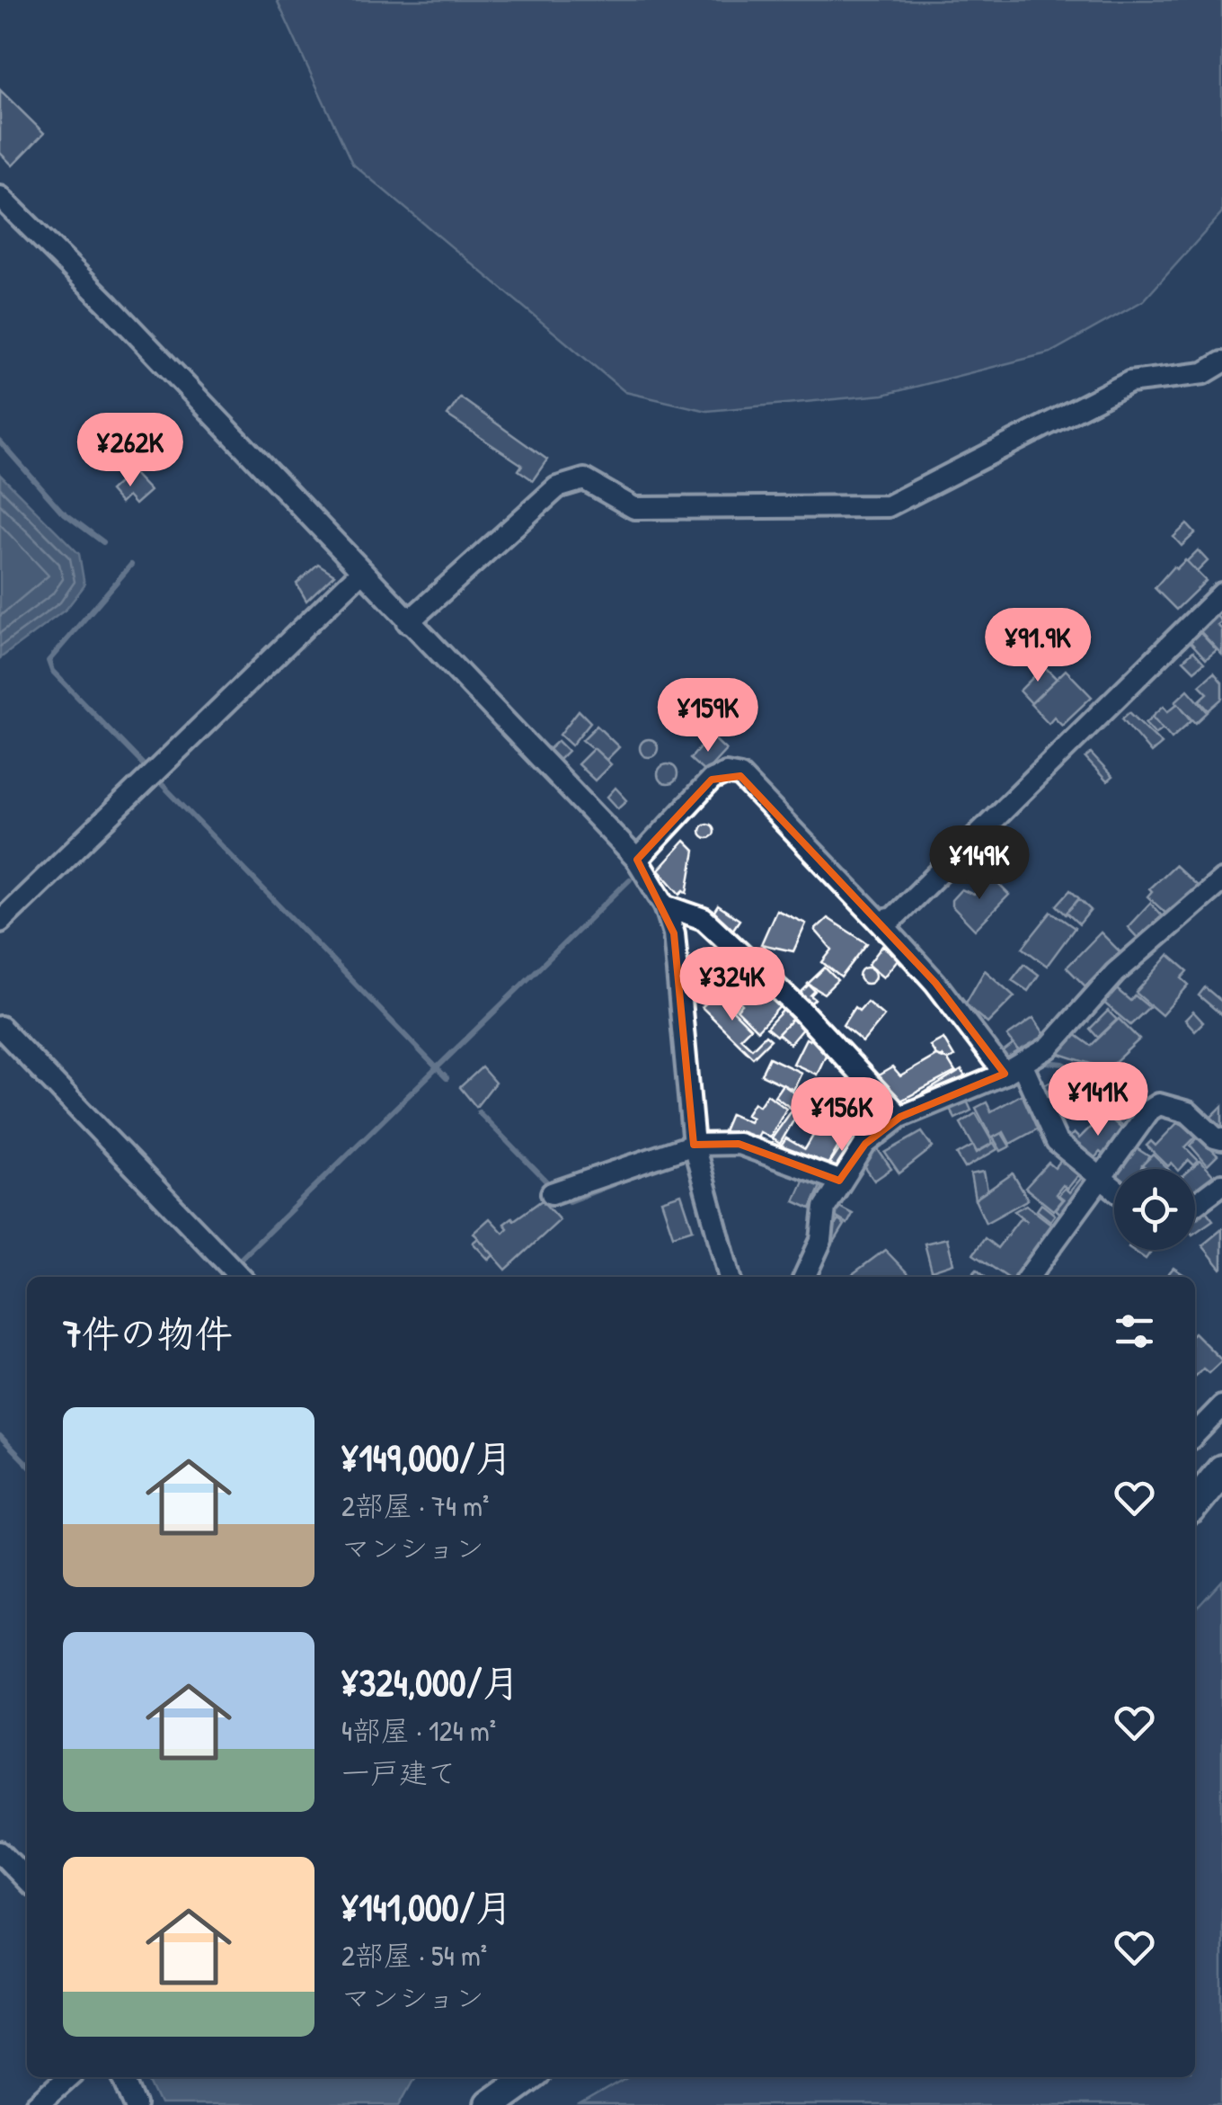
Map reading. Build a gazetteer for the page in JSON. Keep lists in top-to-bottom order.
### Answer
{
  "page": {
    "price": [
      "¥262K",
      "¥91.9K",
      "¥159K",
      "¥149K",
      "¥324K",
      "¥141K",
      "¥156K"
    ],
    "heading": "7件の物件",
    "list": [
      {
        "name": "¥149,000/月",
        "note": "2部屋 · 74 m² · マンション"
      },
      {
        "name": "¥324,000/月",
        "note": "4部屋 · 124 m² · 一戸建て"
      },
      {
        "name": "¥141,000/月",
        "note": "2部屋 · 54 m² · マンション"
      }
    ]
  }
}
